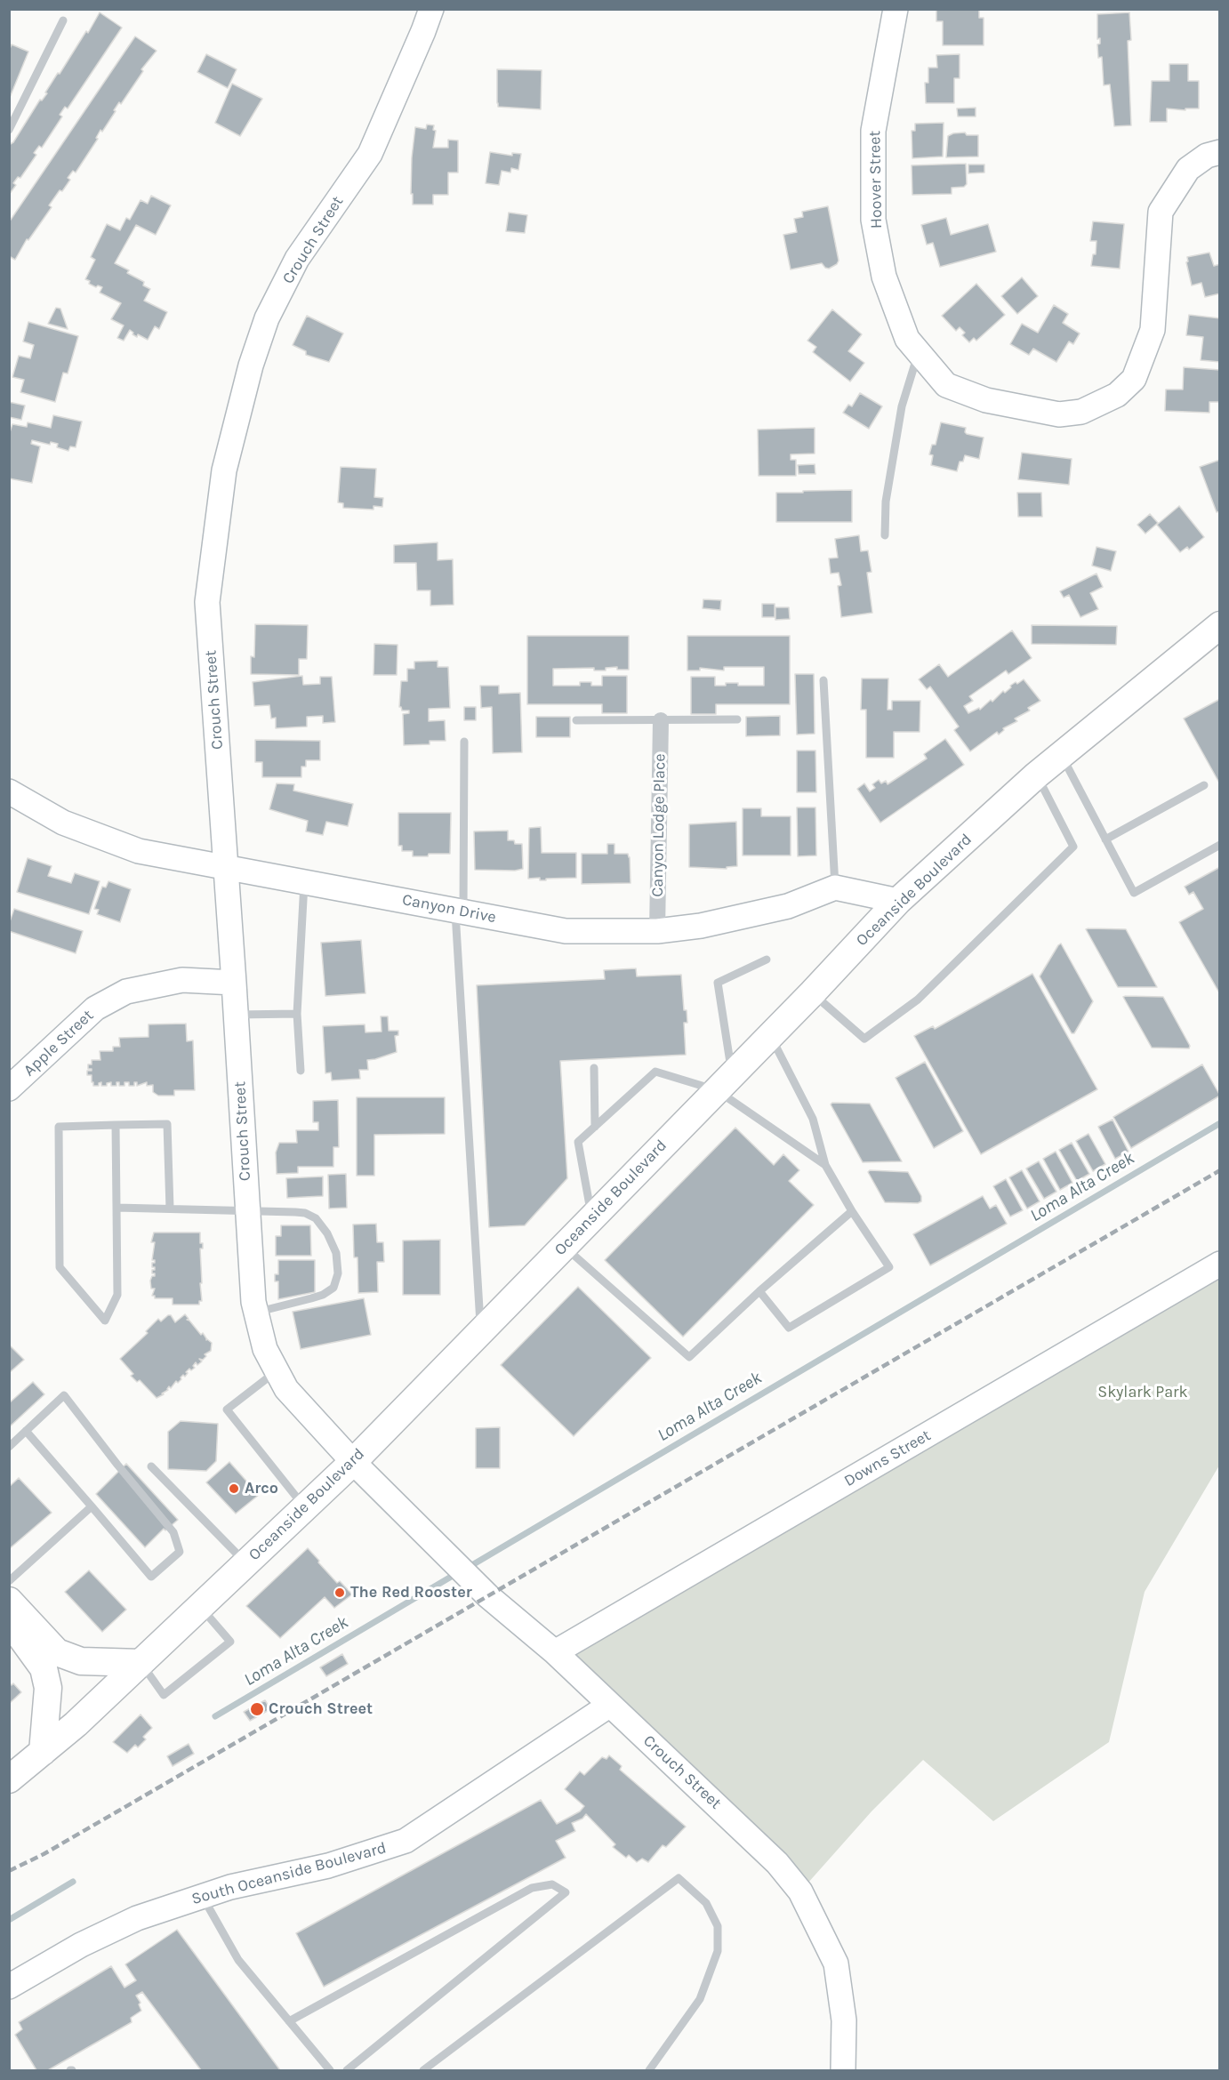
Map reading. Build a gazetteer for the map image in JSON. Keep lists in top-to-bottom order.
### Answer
{
  "streets": {
    "main road": ["Oceanside Boulevard"],
    "street": [
      "Hoover Street",
      "Crouch Street",
      "Canyon Lodge Place",
      "Canyon Drive",
      "Apple Street",
      "Downs Street",
      "South Oceanside Boulevard"
    ]
  },
  "crossings": [
    ["Crouch Street", "Oceanside Boulevard"],
    ["Crouch Street", "Canyon Drive"],
    ["Crouch Street", "Apple Street"],
    ["Crouch Street", "Downs Street"],
    ["Crouch Street", "South Oceanside Boulevard"],
    ["Canyon Lodge Place", "Canyon Drive"]
  ],
  "water": ["Loma Alta Creek"],
  "parks": ["Skylark Park"],
  "places": ["Arco", "The Red Rooster", "Crouch Street"]
}
